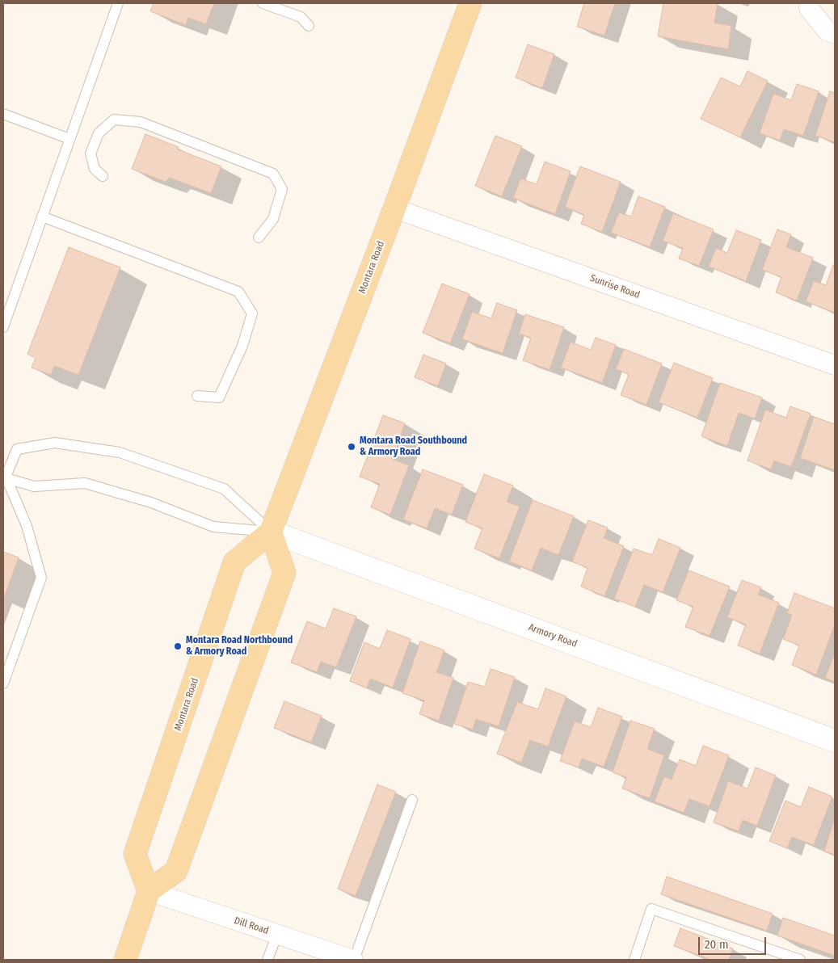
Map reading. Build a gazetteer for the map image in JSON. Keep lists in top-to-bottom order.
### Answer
{
  "streets": {
    "main road": ["Montara Road", "Armory Road"],
    "street": ["Sunrise Road", "Dill Road"]
  },
  "crossings": [
    ["Montara Road", "Sunrise Road"],
    ["Montara Road", "Armory Road"],
    ["Montara Road", "Dill Road"]
  ],
  "places": ["Montara Road Southbound & Armory Road", "Montara Road Northbound & Armory Road"],
  "scale_bar": "20 m"
}
